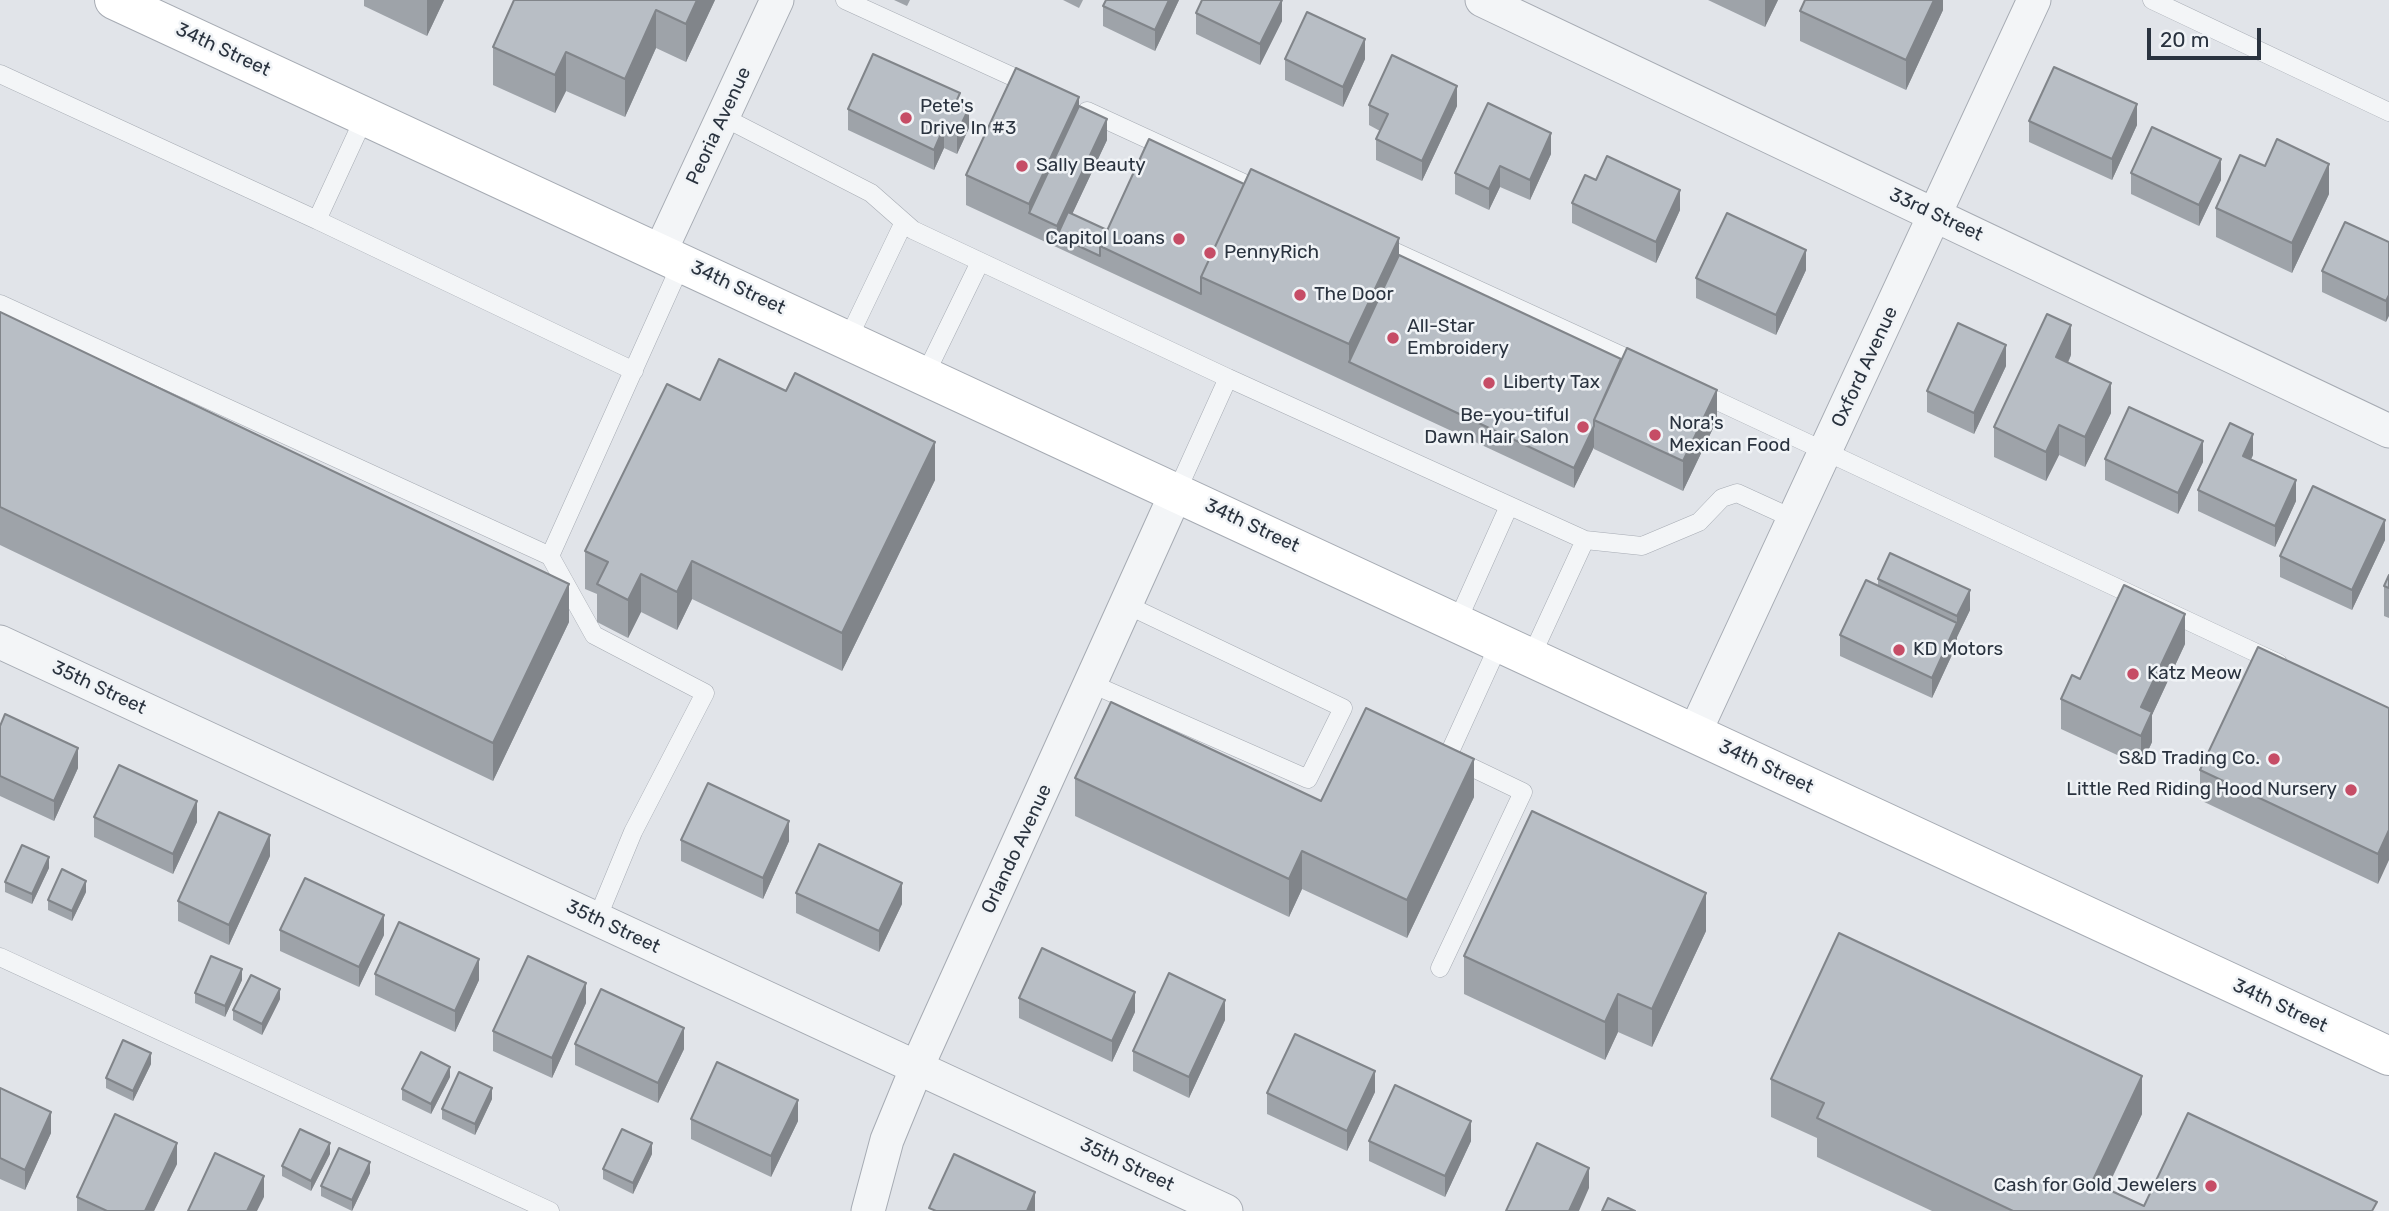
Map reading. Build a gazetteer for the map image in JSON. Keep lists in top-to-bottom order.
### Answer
{
  "streets": {
    "main road": ["34th Street"],
    "street": [
      "Peoria Avenue",
      "33rd Street",
      "Oxford Avenue",
      "35th Street",
      "Orlando Avenue"
    ]
  },
  "crossings": [
    ["34th Street", "Peoria Avenue"],
    ["34th Street", "Oxford Avenue"],
    ["34th Street", "Orlando Avenue"],
    ["33rd Street", "Oxford Avenue"],
    ["35th Street", "Orlando Avenue"]
  ],
  "places": [
    "Pete's Drive In #3",
    "Sally Beauty",
    "Capitol Loans",
    "PennyRich",
    "The Door",
    "All-Star Embroidery",
    "Liberty Tax",
    "Be-you-tiful Dawn Hair Salon",
    "Nora's Mexican Food",
    "KD Motors",
    "Katz Meow",
    "S&D Trading Co.",
    "Little Red Riding Hood Nursery",
    "Cash for Gold Jewelers"
  ],
  "scale_bar": "20 m"
}
